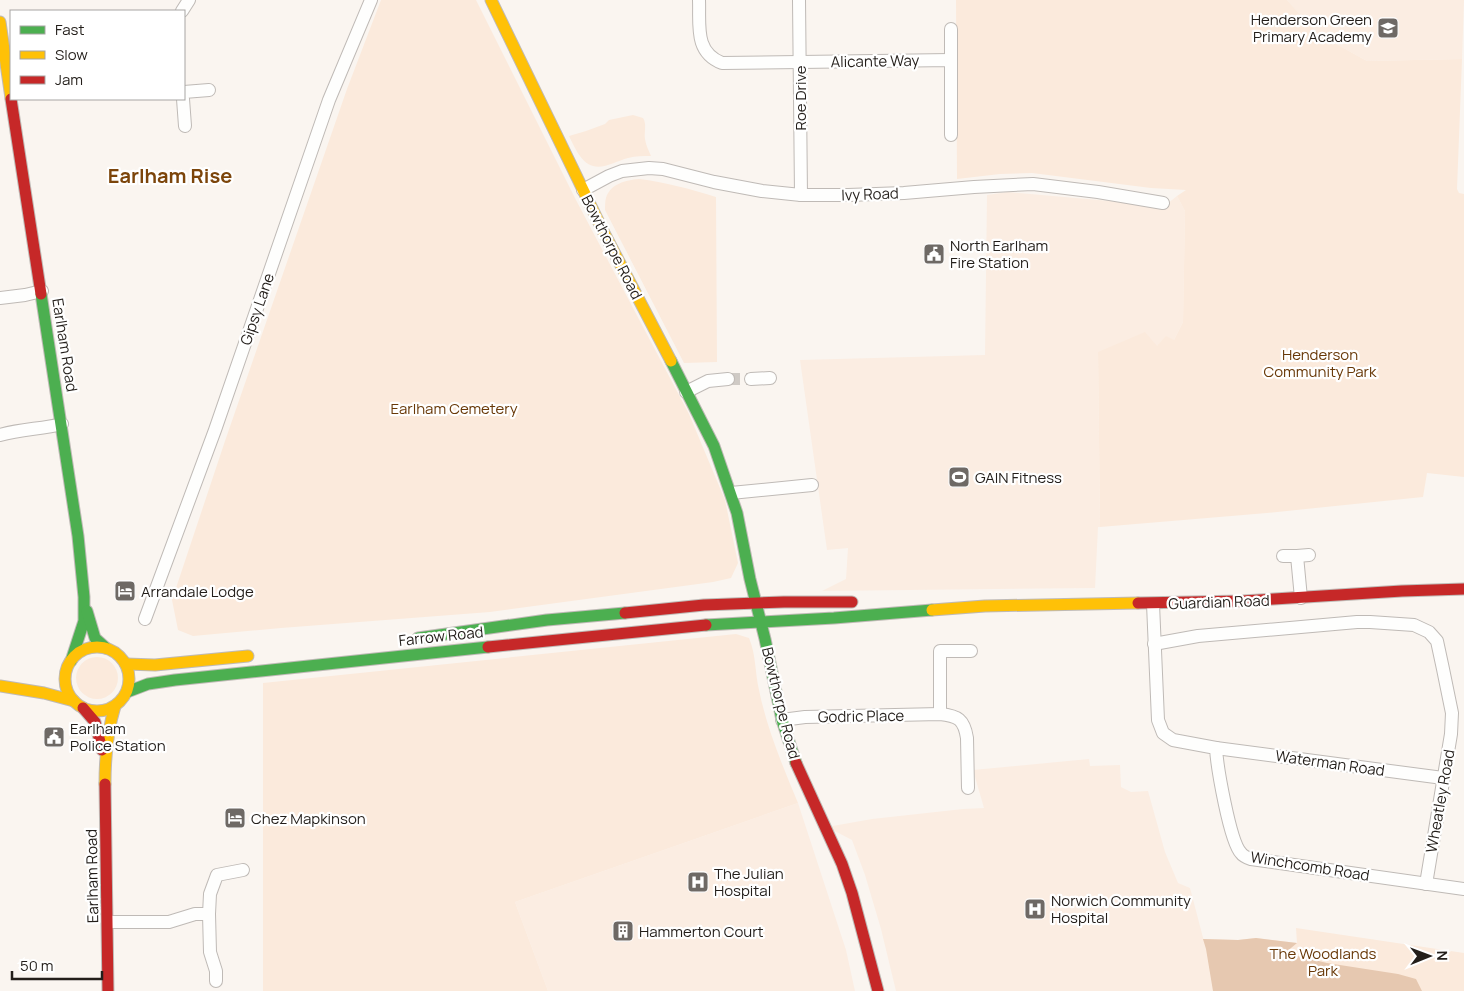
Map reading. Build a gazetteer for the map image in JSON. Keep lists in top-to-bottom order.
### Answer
{
  "streets": {
    "main road": [
      "Bowthorpe Road",
      "Earlham Road",
      "Guardian Road",
      "Farrow Road"
    ],
    "street": [
      "Alicante Way",
      "Roe Drive",
      "Ivy Road",
      "Gipsy Lane",
      "Godric Place",
      "Waterman Road",
      "Wheatley Road",
      "Winchcomb Road"
    ]
  },
  "crossings": [
    ["Alicante Way", "Roe Drive"],
    ["Roe Drive", "Ivy Road"],
    ["Ivy Road", "Bowthorpe Road"],
    ["Bowthorpe Road", "Guardian Road"],
    ["Bowthorpe Road", "Farrow Road"],
    ["Bowthorpe Road", "Godric Place"],
    ["Earlham Road", "Farrow Road"],
    ["Guardian Road", "Farrow Road"],
    ["Guardian Road", "Wheatley Road"],
    ["Waterman Road", "Wheatley Road"],
    ["Waterman Road", "Winchcomb Road"],
    ["Wheatley Road", "Winchcomb Road"]
  ],
  "districts": ["Earlham Rise"],
  "parks": ["Henderson Community Park", "Earlham Cemetery", "The Woodlands Park"],
  "places": {
    "school or university": ["Henderson Green Primary Academy"],
    "public building": ["North Earlham Fire Station", "Earlham Police Station"],
    "sports": ["GAIN Fitness"],
    "hotel": ["Arrandale Lodge", "Chez Mapkinson"],
    "hospital": ["The Julian Hospital", "Norwich Community Hospital"],
    "building": ["Hammerton Court"]
  },
  "legend": ["Fast", "Slow", "Jam"],
  "scale_bar": "50 m",
  "north": "right"
}
